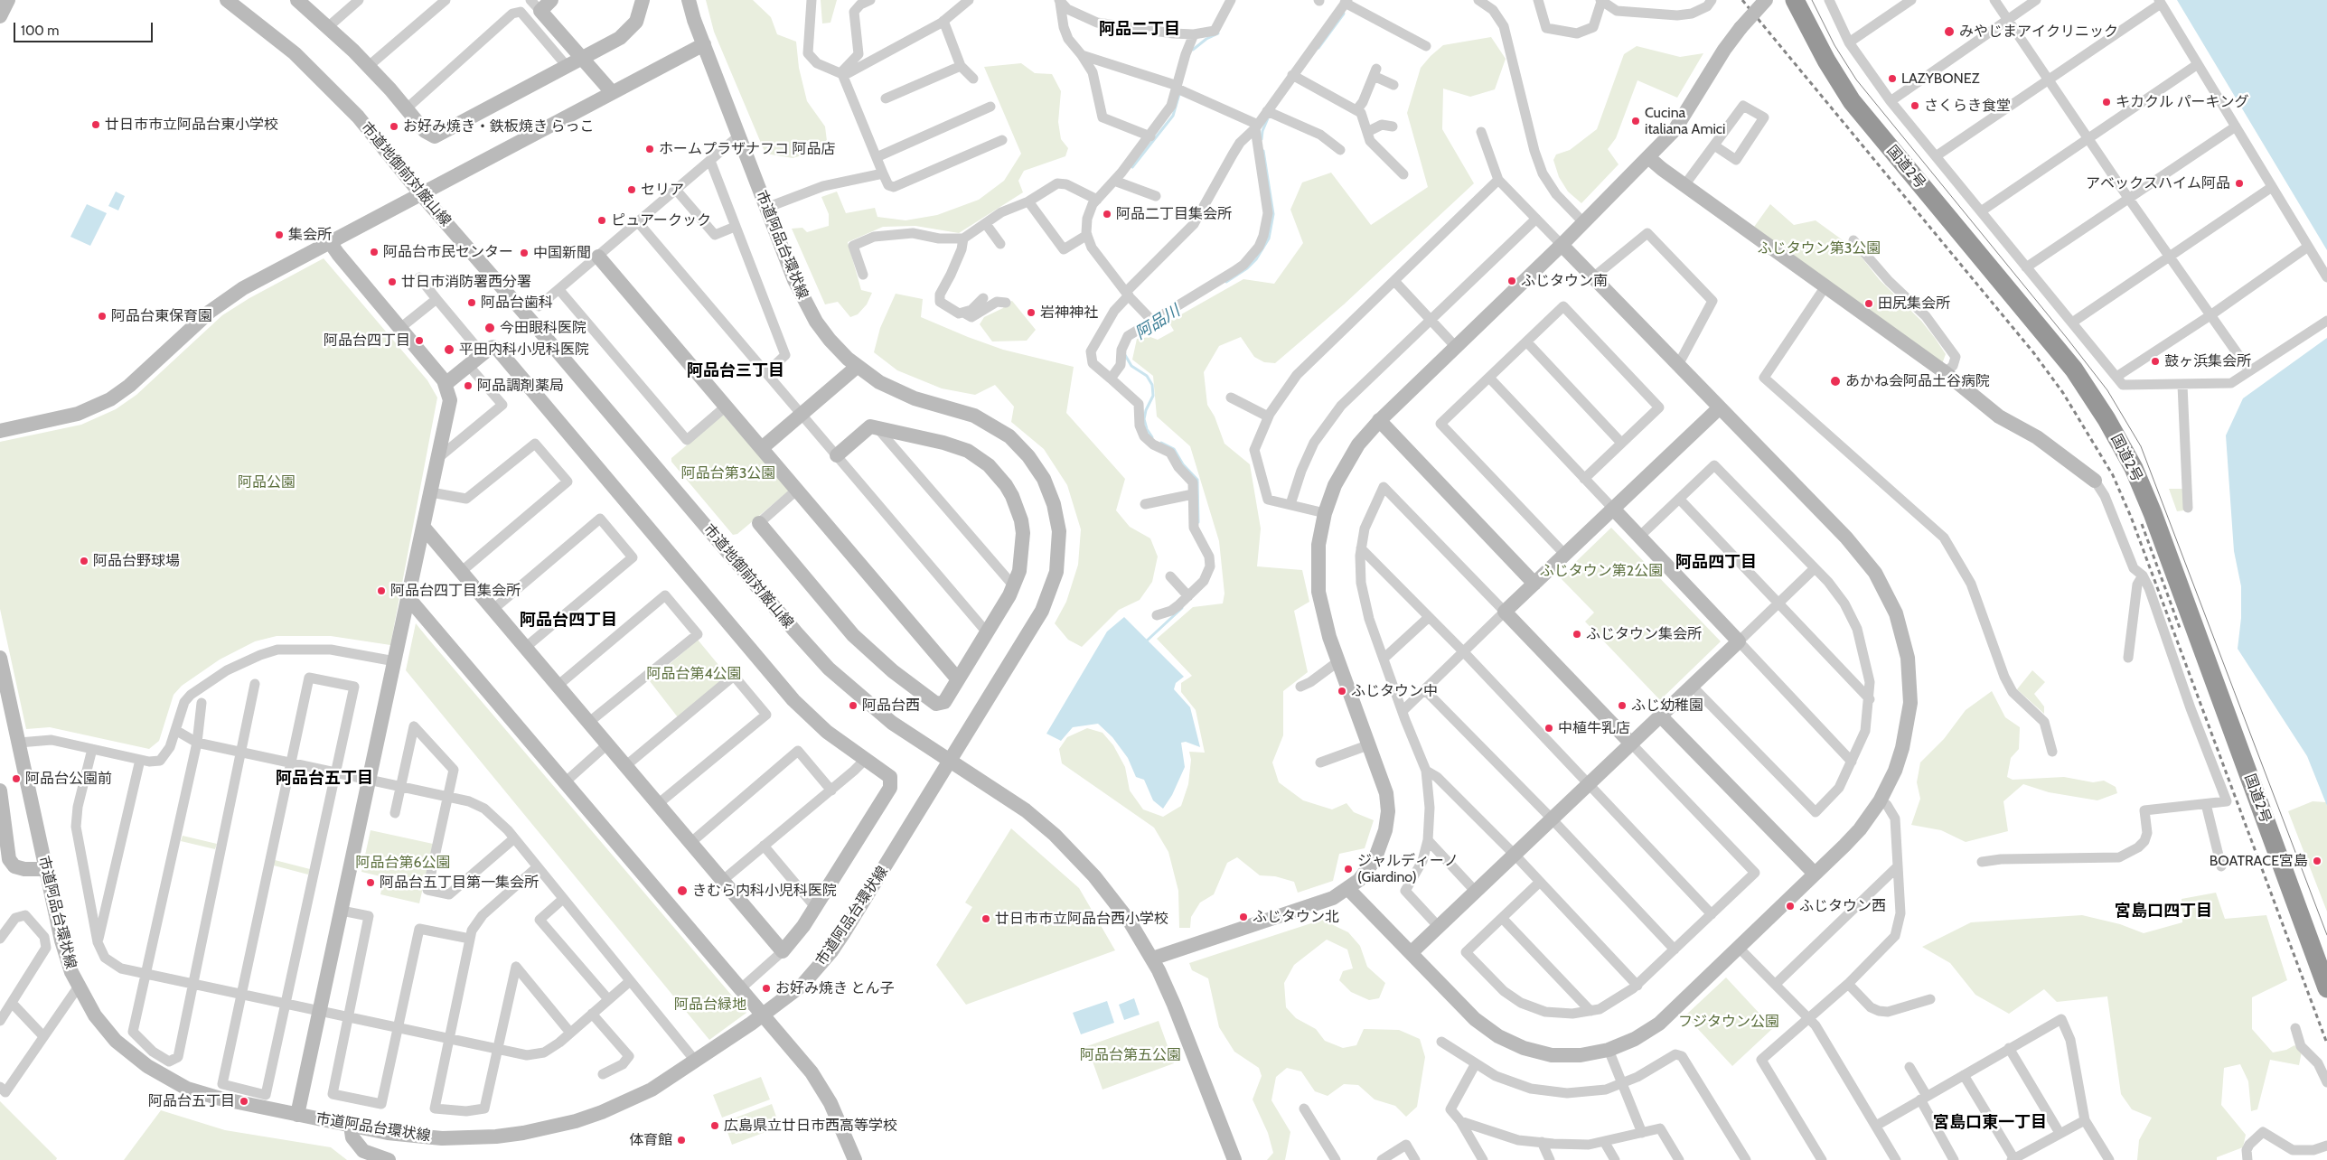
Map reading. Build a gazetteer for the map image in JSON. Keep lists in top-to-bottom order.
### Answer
{
  "streets": {
    "highway": ["国道2号"],
    "street": ["市道地御前対厳山線", "市道阿品台環状線"]
  },
  "crossings": [
    ["市道地御前対厳山線", "市道阿品台環状線"]
  ],
  "districts": [
    "阿品二丁目",
    "阿品台三丁目",
    "阿品四丁目",
    "阿品台四丁目",
    "阿品台五丁目",
    "宮島口四丁目",
    "宮島口東一丁目"
  ],
  "water": ["阿品川"],
  "parks": [
    "ふじタウン第3公園",
    "阿品台第3公園",
    "阿品公園",
    "ふじタウン第2公園",
    "阿品台第4公園",
    "阿品台第6公園",
    "阿品台緑地",
    "フジタウン公園",
    "阿品台第五公園"
  ],
  "places": [
    "みやじまアイクリニック",
    "LAZYBONEZ",
    "キカクル パーキング",
    "さくらき食堂",
    "Cucina italiana Amici",
    "廿日市市立阿品台東小学校",
    "お好み焼き・鉄板焼き らっこ",
    "ホームプラザナフコ 阿品店",
    "アベックスハイム阿品",
    "セリア",
    "阿品二丁目集会所",
    "ピュアークック",
    "集会所",
    "阿品台市民センター",
    "中国新聞",
    "ふじタウン南",
    "廿日市消防署西分署",
    "阿品台歯科",
    "田尻集会所",
    "岩神神社",
    "阿品台東保育園",
    "今田眼科医院",
    "阿品台四丁目",
    "平田内科小児科医院",
    "鼓ヶ浜集会所",
    "あかね会阿品土谷病院",
    "阿品調剤薬局",
    "阿品台野球場",
    "阿品台四丁目集会所",
    "ふじタウン集会所",
    "ふじタウン中",
    "阿品台西",
    "ふじ幼稚園",
    "中植牛乳店",
    "阿品台公園前",
    "BOATRACE宮島",
    "ジャルディーノ (Giardino)",
    "阿品台五丁目第一集会所",
    "きむら内科小児科医院",
    "ふじタウン西",
    "ふじタウン北",
    "廿日市市立阿品台西小学校",
    "お好み焼き とん子",
    "阿品台五丁目",
    "広島県立廿日市西高等学校",
    "体育館"
  ],
  "scale_bar": "100 m"
}
